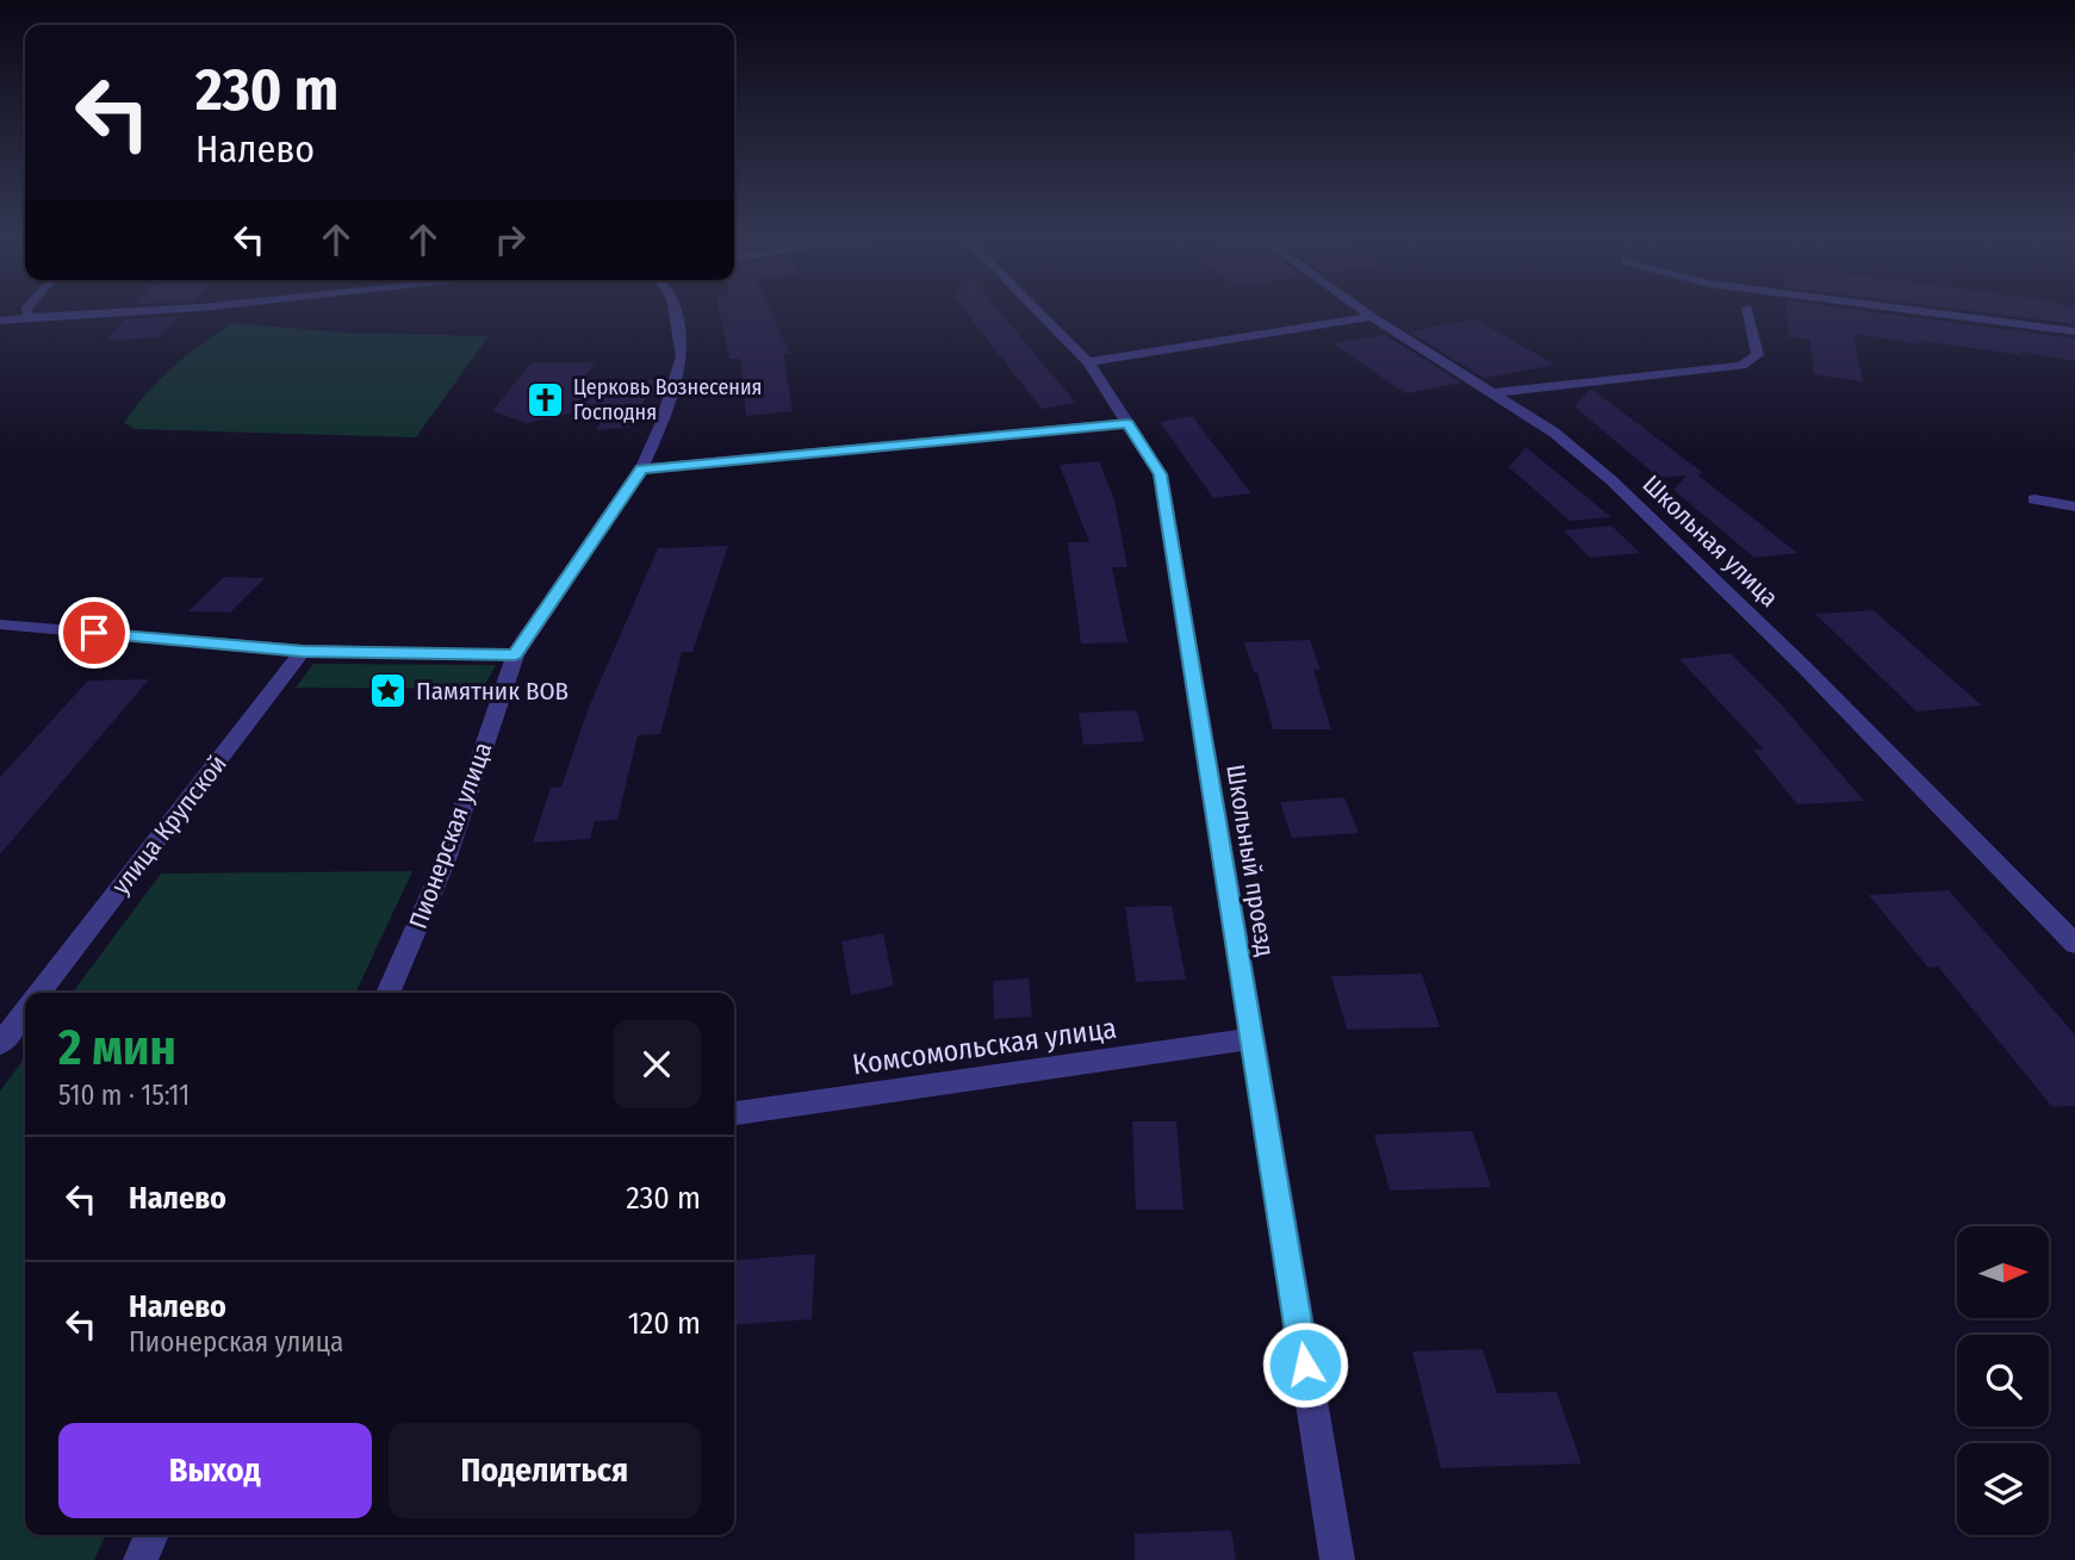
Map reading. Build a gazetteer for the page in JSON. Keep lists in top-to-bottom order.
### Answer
{
  "streets": {
    "street": [
      "Школьная улица",
      "улица Крупской",
      "Пионерская улица",
      "Школьный проезд",
      "Комсомольская улица"
    ]
  },
  "crossings": [
    ["Школьный проезд", "Комсомольская улица"]
  ],
  "places": {
    "church": ["Церковь Вознесения Господня"],
    "place": ["Памятник ВОВ"]
  },
  "north": "right",
  "page": {
    "turn": ["230 m", "Налево"],
    "heading": ["2 мин", "510 m · 15:11"],
    "list": [
      {
        "name": "Налево",
        "value": "230 m"
      },
      {
        "name": "Налево",
        "note": "Пионерская улица",
        "value": "120 m"
      }
    ],
    "buttons": ["Выход", "Поделиться"]
  }
}
